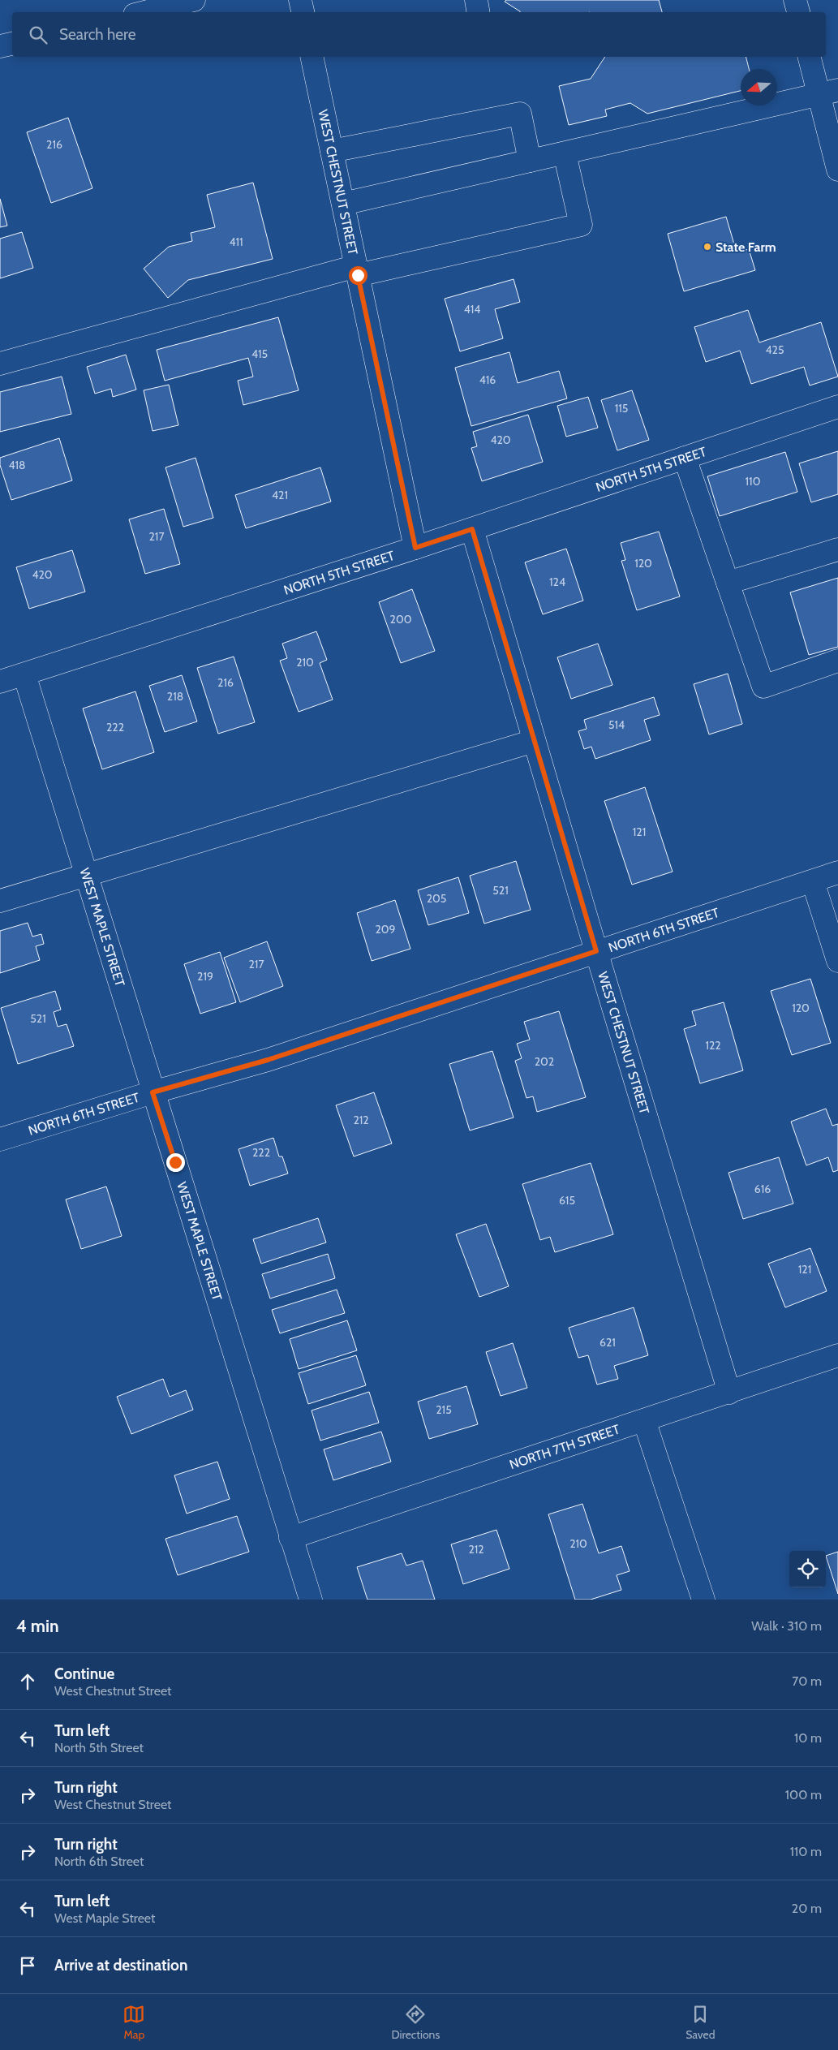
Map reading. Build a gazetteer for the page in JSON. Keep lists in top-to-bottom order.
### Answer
{
  "streets": {
    "street": [
      "WEST CHESTNUT STREET",
      "NORTH 5TH STREET",
      "WEST MAPLE STREET",
      "NORTH 6TH STREET",
      "NORTH 7TH STREET"
    ]
  },
  "crossings": [
    ["WEST CHESTNUT STREET", "NORTH 5TH STREET"],
    ["WEST CHESTNUT STREET", "NORTH 6TH STREET"],
    ["WEST CHESTNUT STREET", "NORTH 7TH STREET"],
    ["NORTH 5TH STREET", "WEST MAPLE STREET"],
    ["WEST MAPLE STREET", "NORTH 6TH STREET"],
    ["WEST MAPLE STREET", "NORTH 7TH STREET"]
  ],
  "places": ["State Farm"],
  "house_numbers": [
    "216",
    "411",
    "414",
    "425",
    "415",
    "416",
    "115",
    "420",
    "418",
    "110",
    "421",
    "217",
    "120",
    "420",
    "124",
    "200",
    "210",
    "216",
    "218",
    "514",
    "222",
    "121",
    "521",
    "205",
    "209",
    "217",
    "219",
    "120",
    "521",
    "122",
    "202",
    "212",
    "222",
    "616",
    "615",
    "121",
    "621",
    "215",
    "210",
    "212"
  ],
  "north": "left",
  "page": {
    "search": "Search here",
    "heading": ["4 min", "Walk · 310 m"],
    "list": [
      ["Continue", "West Chestnut Street", "70 m"],
      ["Turn left", "North 5th Street", "10 m"],
      ["Turn right", "West Chestnut Street", "100 m"],
      ["Turn right", "North 6th Street", "110 m"],
      ["Turn left", "West Maple Street", "20 m"],
      "Arrive at destination"
    ],
    "nav": ["Map", "Directions", "Saved"]
  }
}
